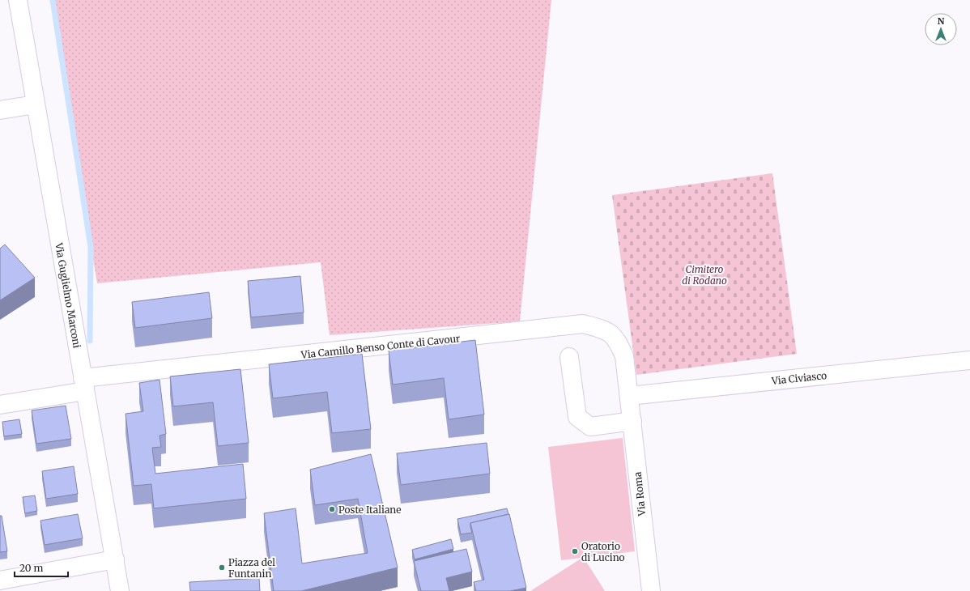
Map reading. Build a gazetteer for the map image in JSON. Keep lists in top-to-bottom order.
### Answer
{
  "streets": {
    "street": [
      "Via Guglielmo Marconi",
      "Via Camillo Benso Conte di Cavour",
      "Via Civiasco",
      "Via Roma"
    ]
  },
  "crossings": [
    ["Via Guglielmo Marconi", "Via Camillo Benso Conte di Cavour"],
    ["Via Camillo Benso Conte di Cavour", "Via Civiasco"],
    ["Via Camillo Benso Conte di Cavour", "Via Roma"],
    ["Via Civiasco", "Via Roma"]
  ],
  "parks": ["Cimitero di Rodano"],
  "places": ["Poste Italiane", "Oratorio di Lucino", "Piazza del Funtanin"],
  "scale_bar": "20 m",
  "north": "top"
}
